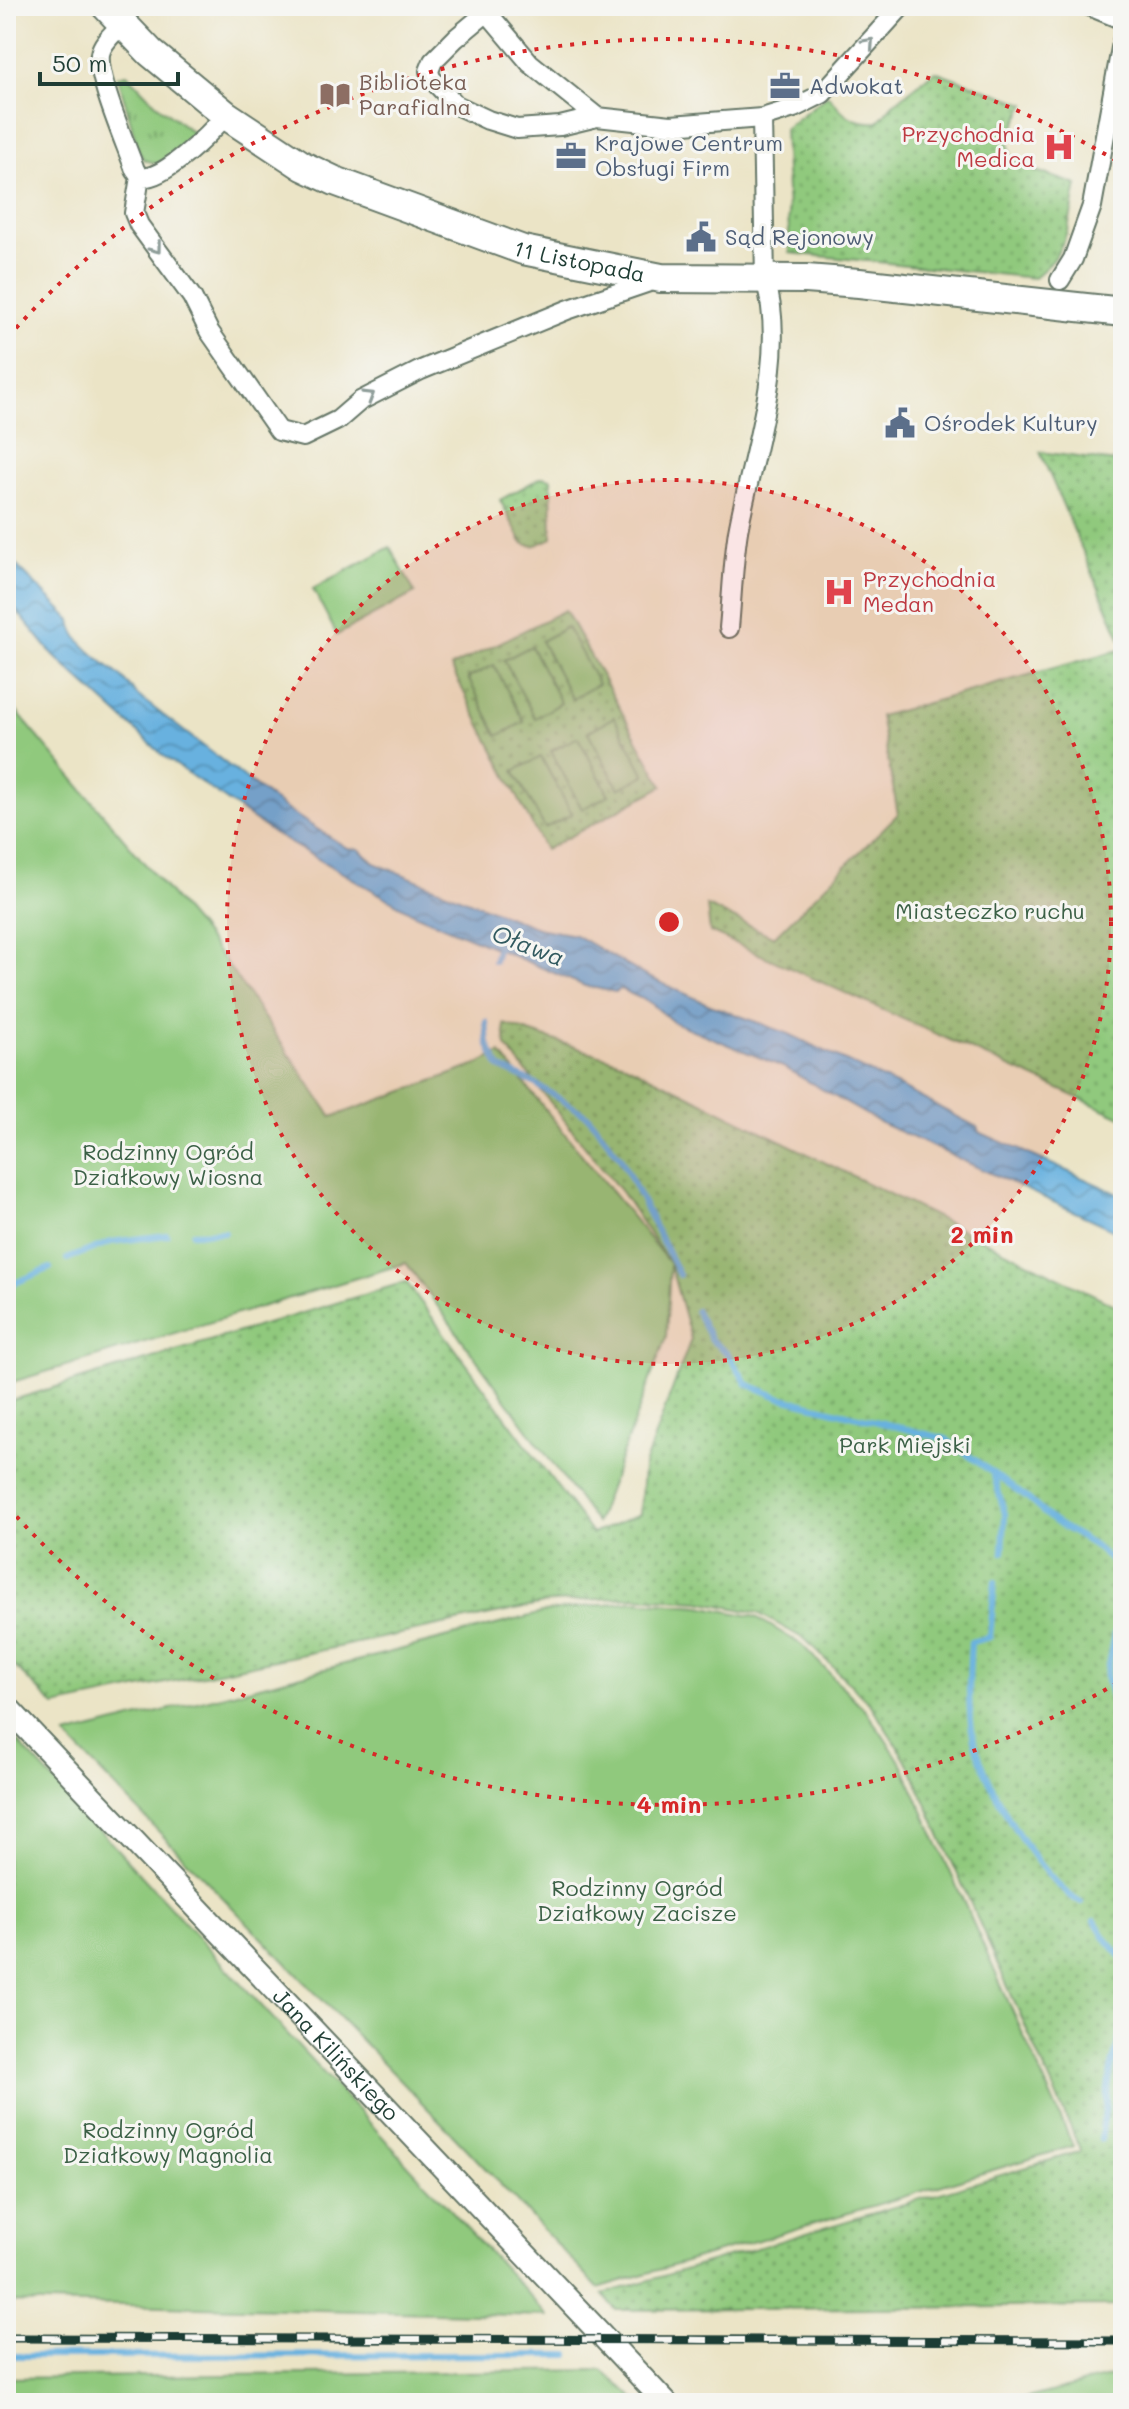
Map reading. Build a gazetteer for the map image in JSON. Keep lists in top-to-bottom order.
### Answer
{
  "streets": {
    "main road": ["11 Listopada"],
    "street": ["Jana Kilińskiego"]
  },
  "water": ["Oława"],
  "parks": [
    "Miasteczko ruchu",
    "Rodzinny Ogród Działkowy Wiosna",
    "Park Miejski",
    "Rodzinny Ogród Działkowy Zacisze",
    "Rodzinny Ogród Działkowy Magnolia"
  ],
  "places": {
    "office": ["Adwokat", "Krajowe Centrum Obsługi Firm"],
    "library": ["Biblioteka Parafialna"],
    "hospital": ["Przychodnia Medica", "Przychodnia Medan"],
    "public building": ["Sąd Rejonowy", "Ośrodek Kultury"]
  },
  "scale_bar": "50 m",
  "rings": ["2 min", "4 min"]
}
